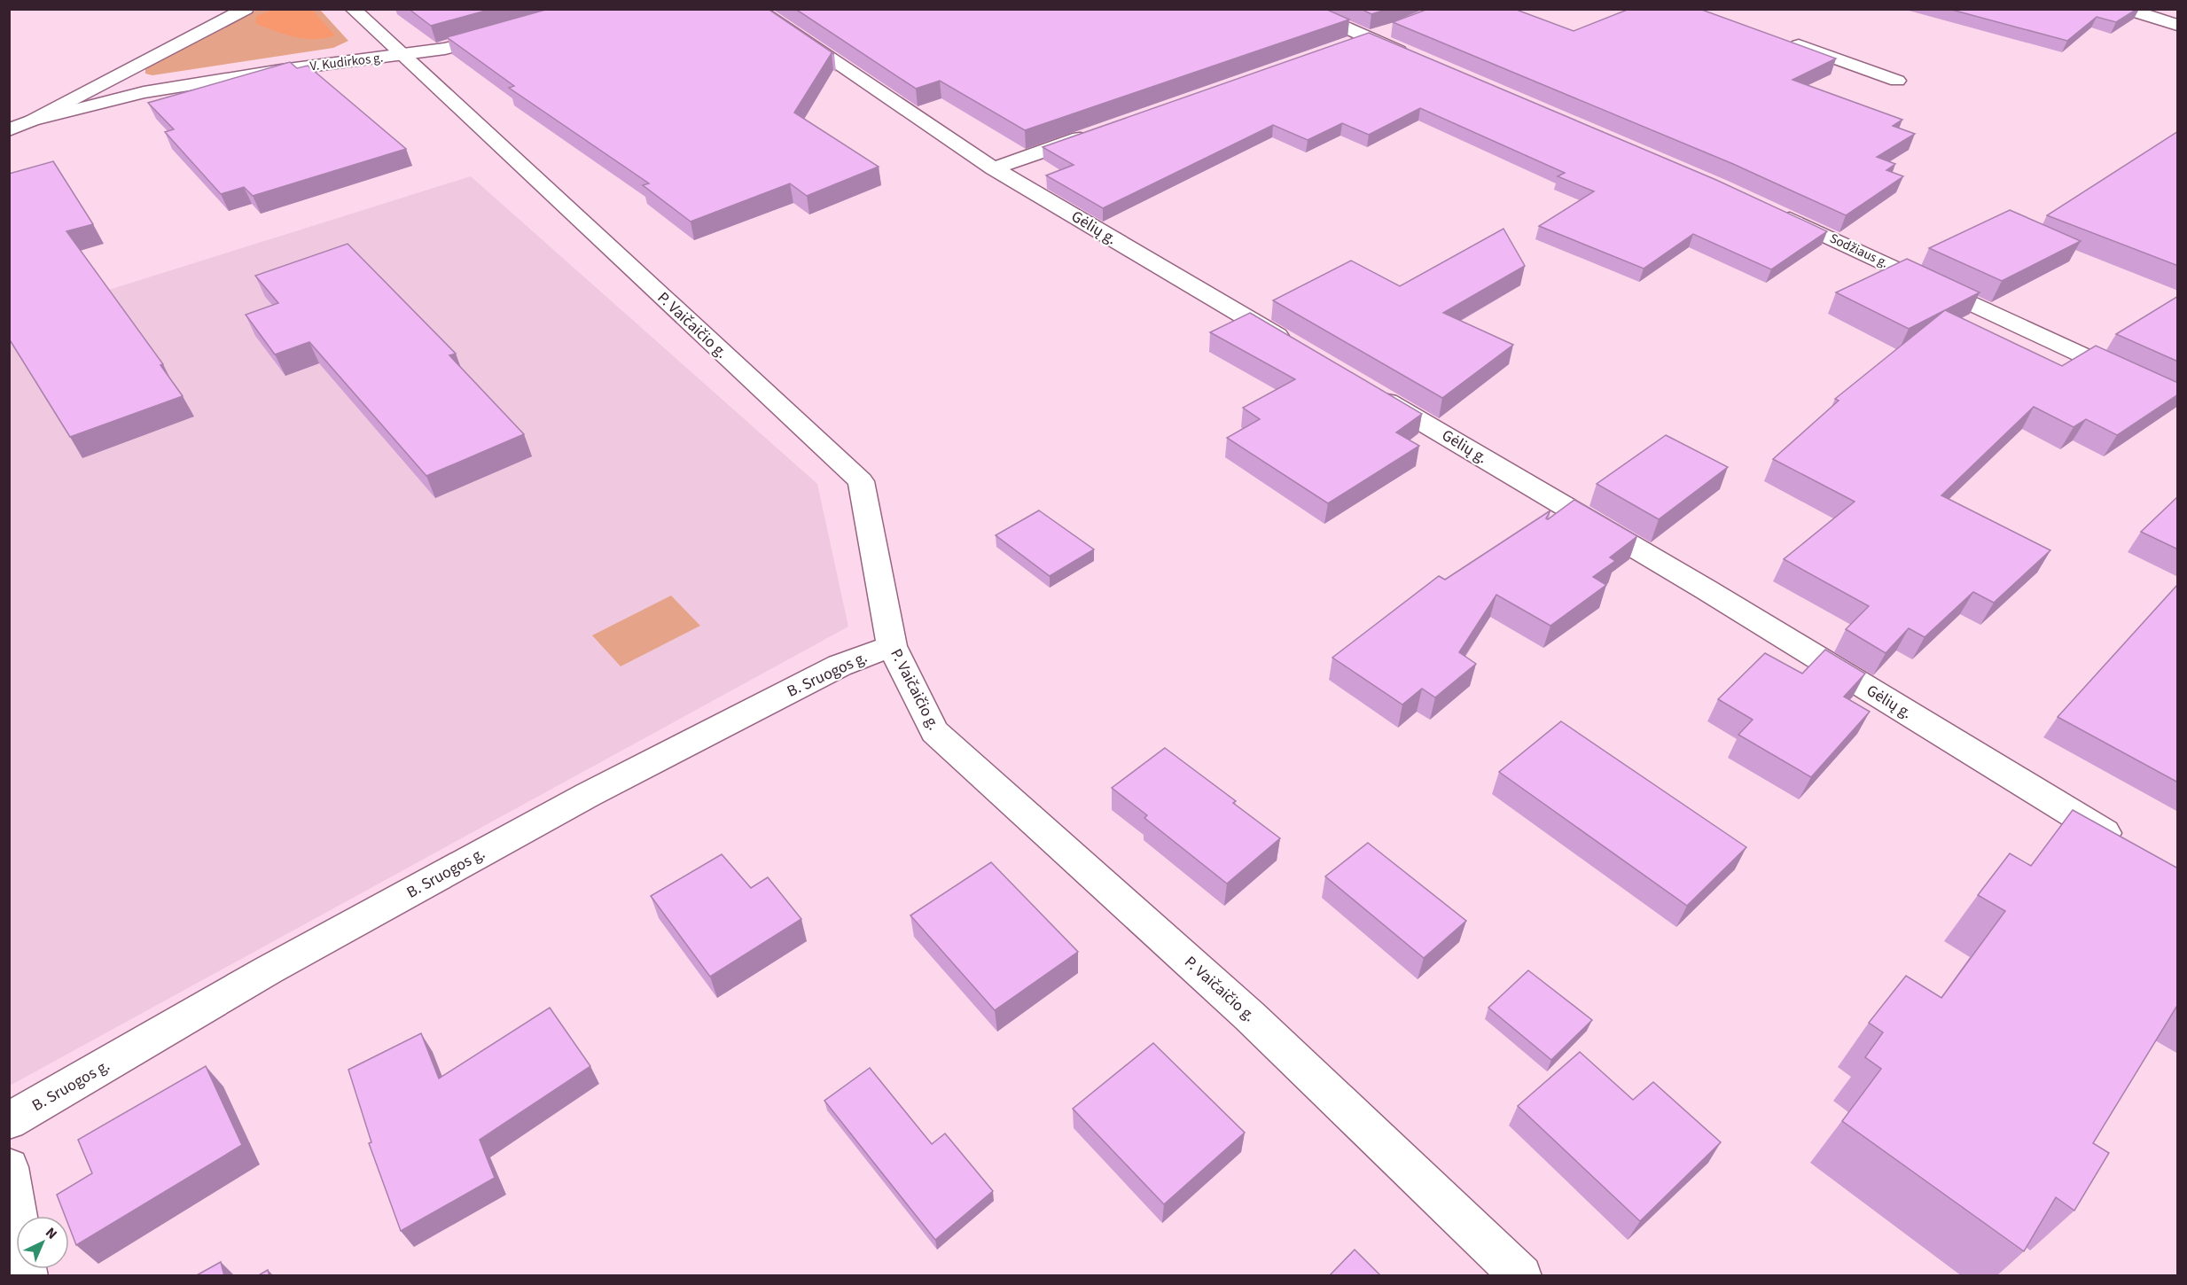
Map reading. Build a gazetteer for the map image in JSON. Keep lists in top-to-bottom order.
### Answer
{
  "streets": {
    "street": [
      "V. Kudirkos g.",
      "Gėlių g.",
      "Sodžiaus g.",
      "P. Vaičaičio g.",
      "B. Sruogos g."
    ]
  },
  "crossings": [
    ["V. Kudirkos g.", "P. Vaičaičio g."],
    ["P. Vaičaičio g.", "B. Sruogos g."]
  ],
  "north": "top right"
}
